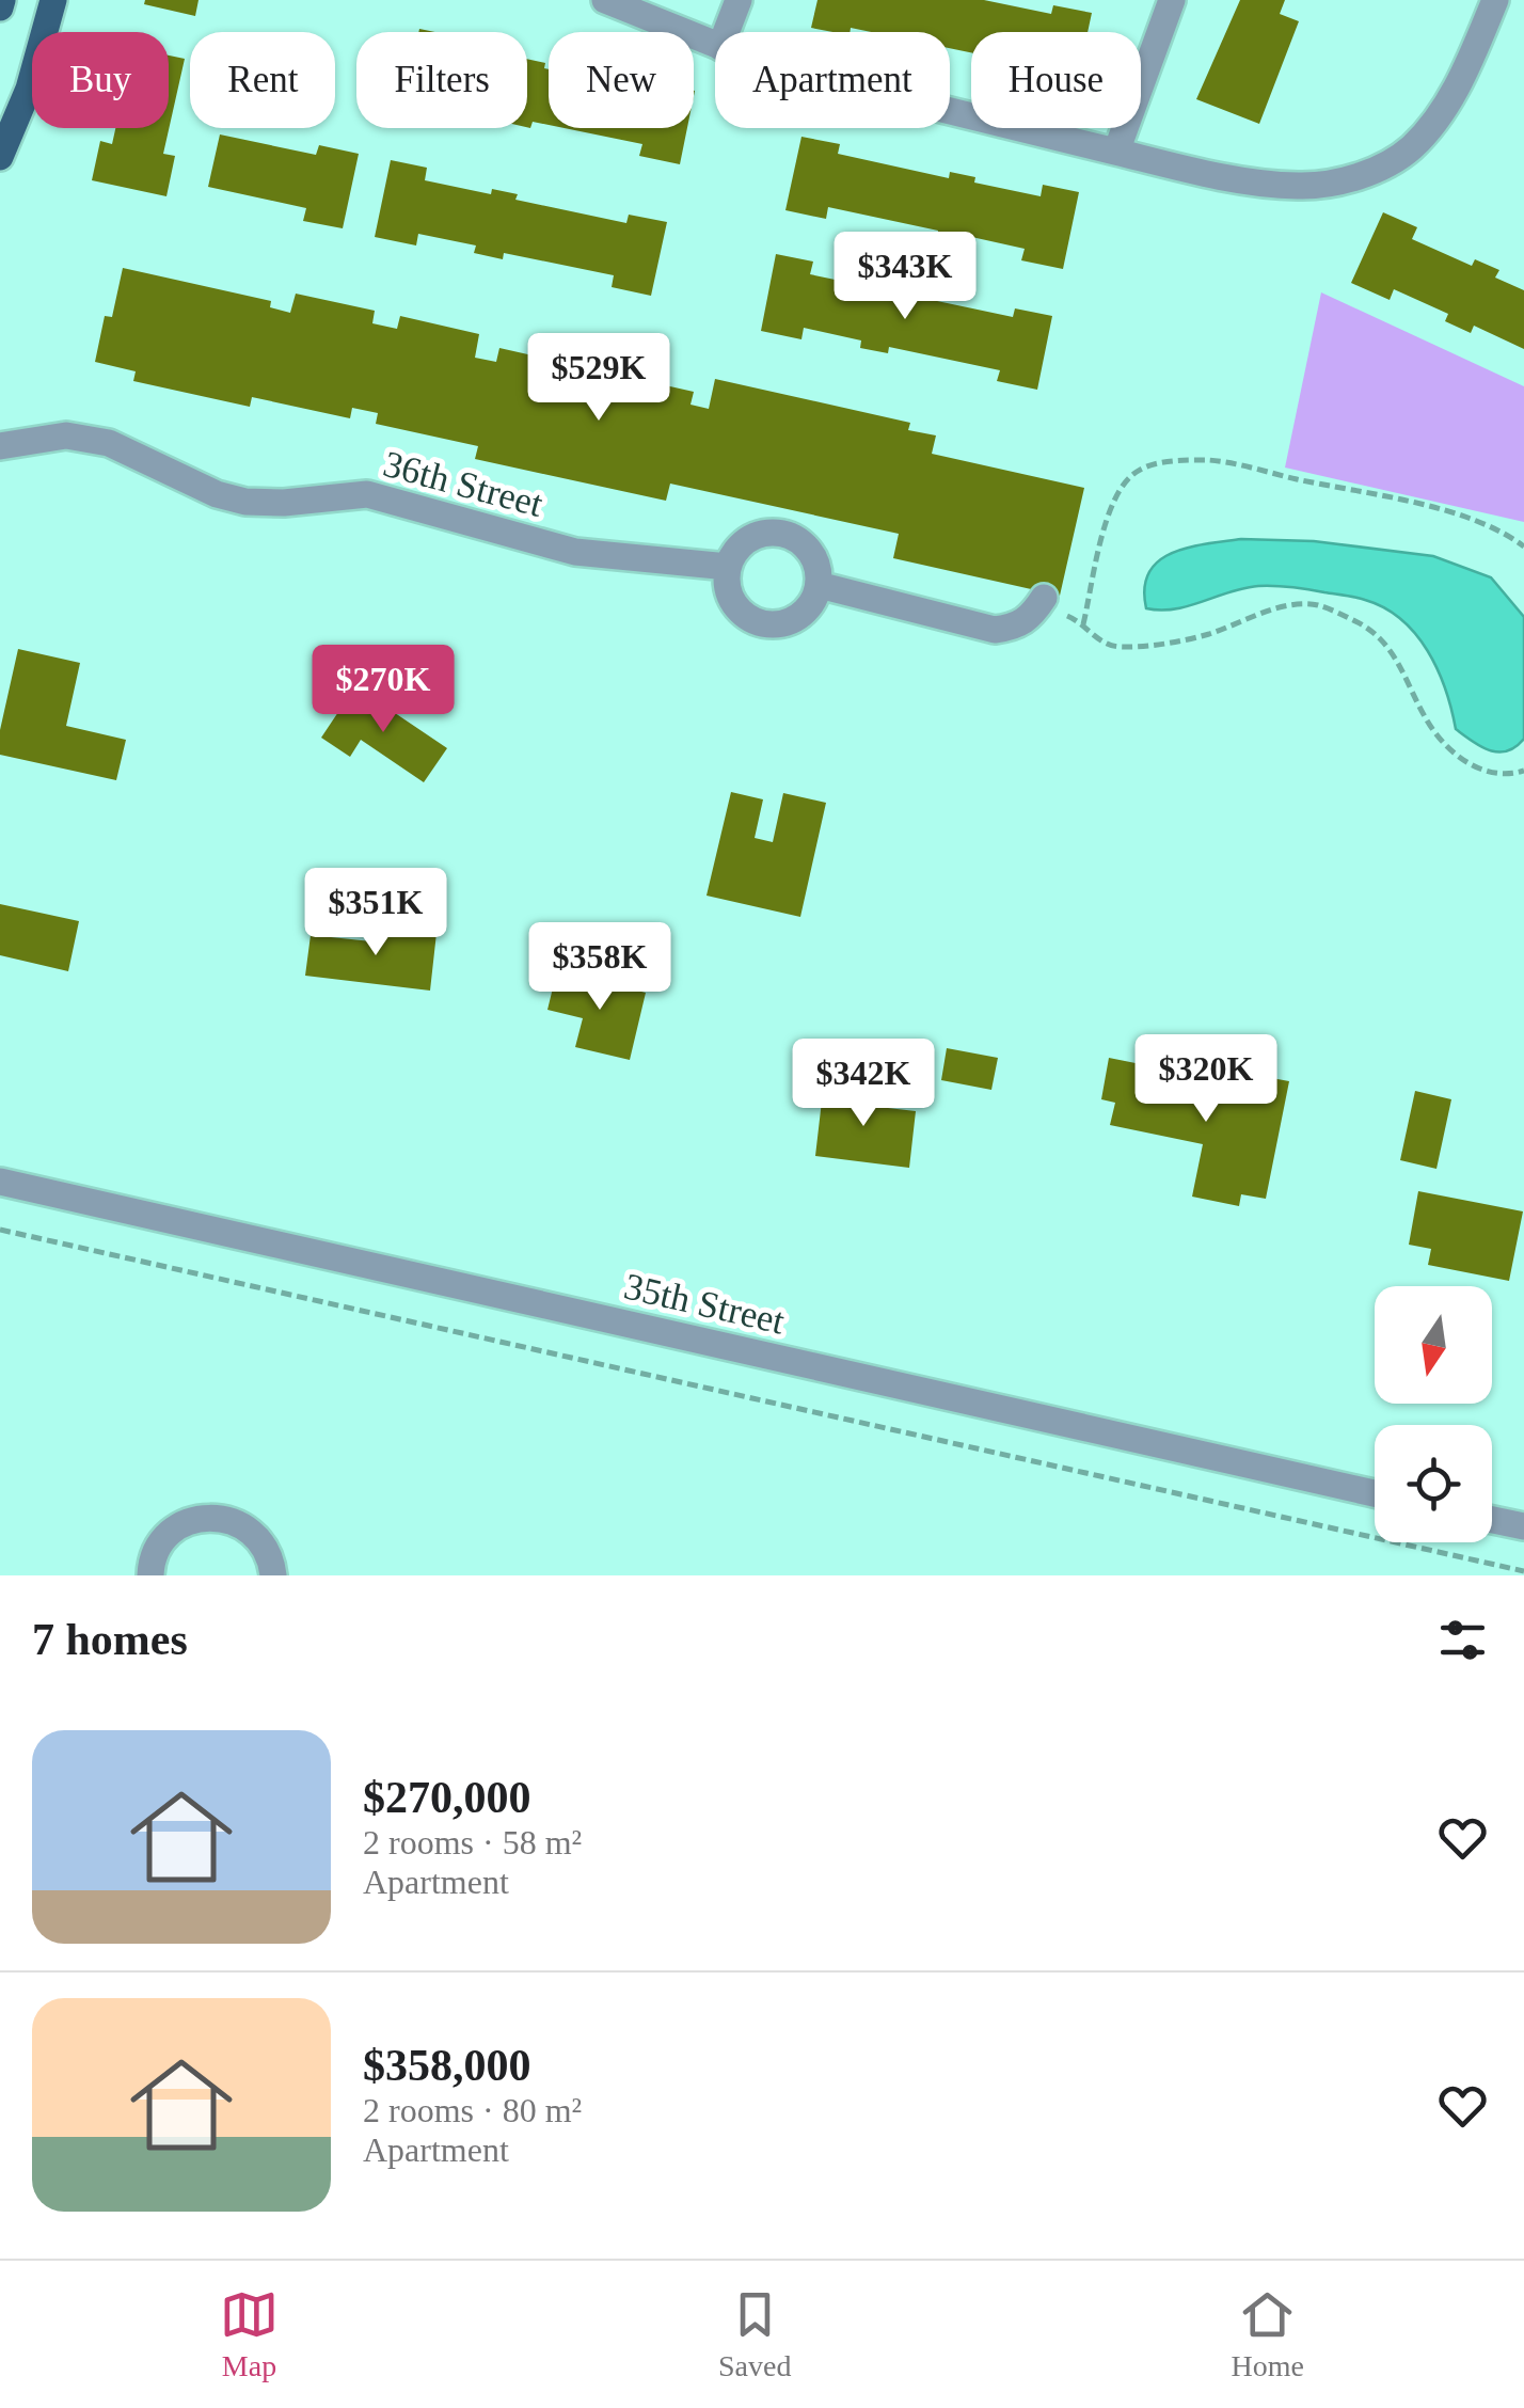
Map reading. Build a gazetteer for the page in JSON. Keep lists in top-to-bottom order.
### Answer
{
  "streets": {
    "street": ["36th Street", "35th Street"]
  },
  "north": "bottom",
  "page": {
    "chip": [
      "Buy",
      "Rent",
      "Filters",
      "New",
      "Apartment",
      "House"
    ],
    "price": [
      "$343K",
      "$529K",
      "$270K",
      "$351K",
      "$358K",
      "$320K",
      "$342K"
    ],
    "heading": "7 homes",
    "list": [
      {
        "name": "$270,000",
        "note": "2 rooms · 58 m² · Apartment"
      },
      {
        "name": "$358,000",
        "note": "2 rooms · 80 m² · Apartment"
      }
    ],
    "tabs": ["Map", "Saved", "Home"]
  }
}
